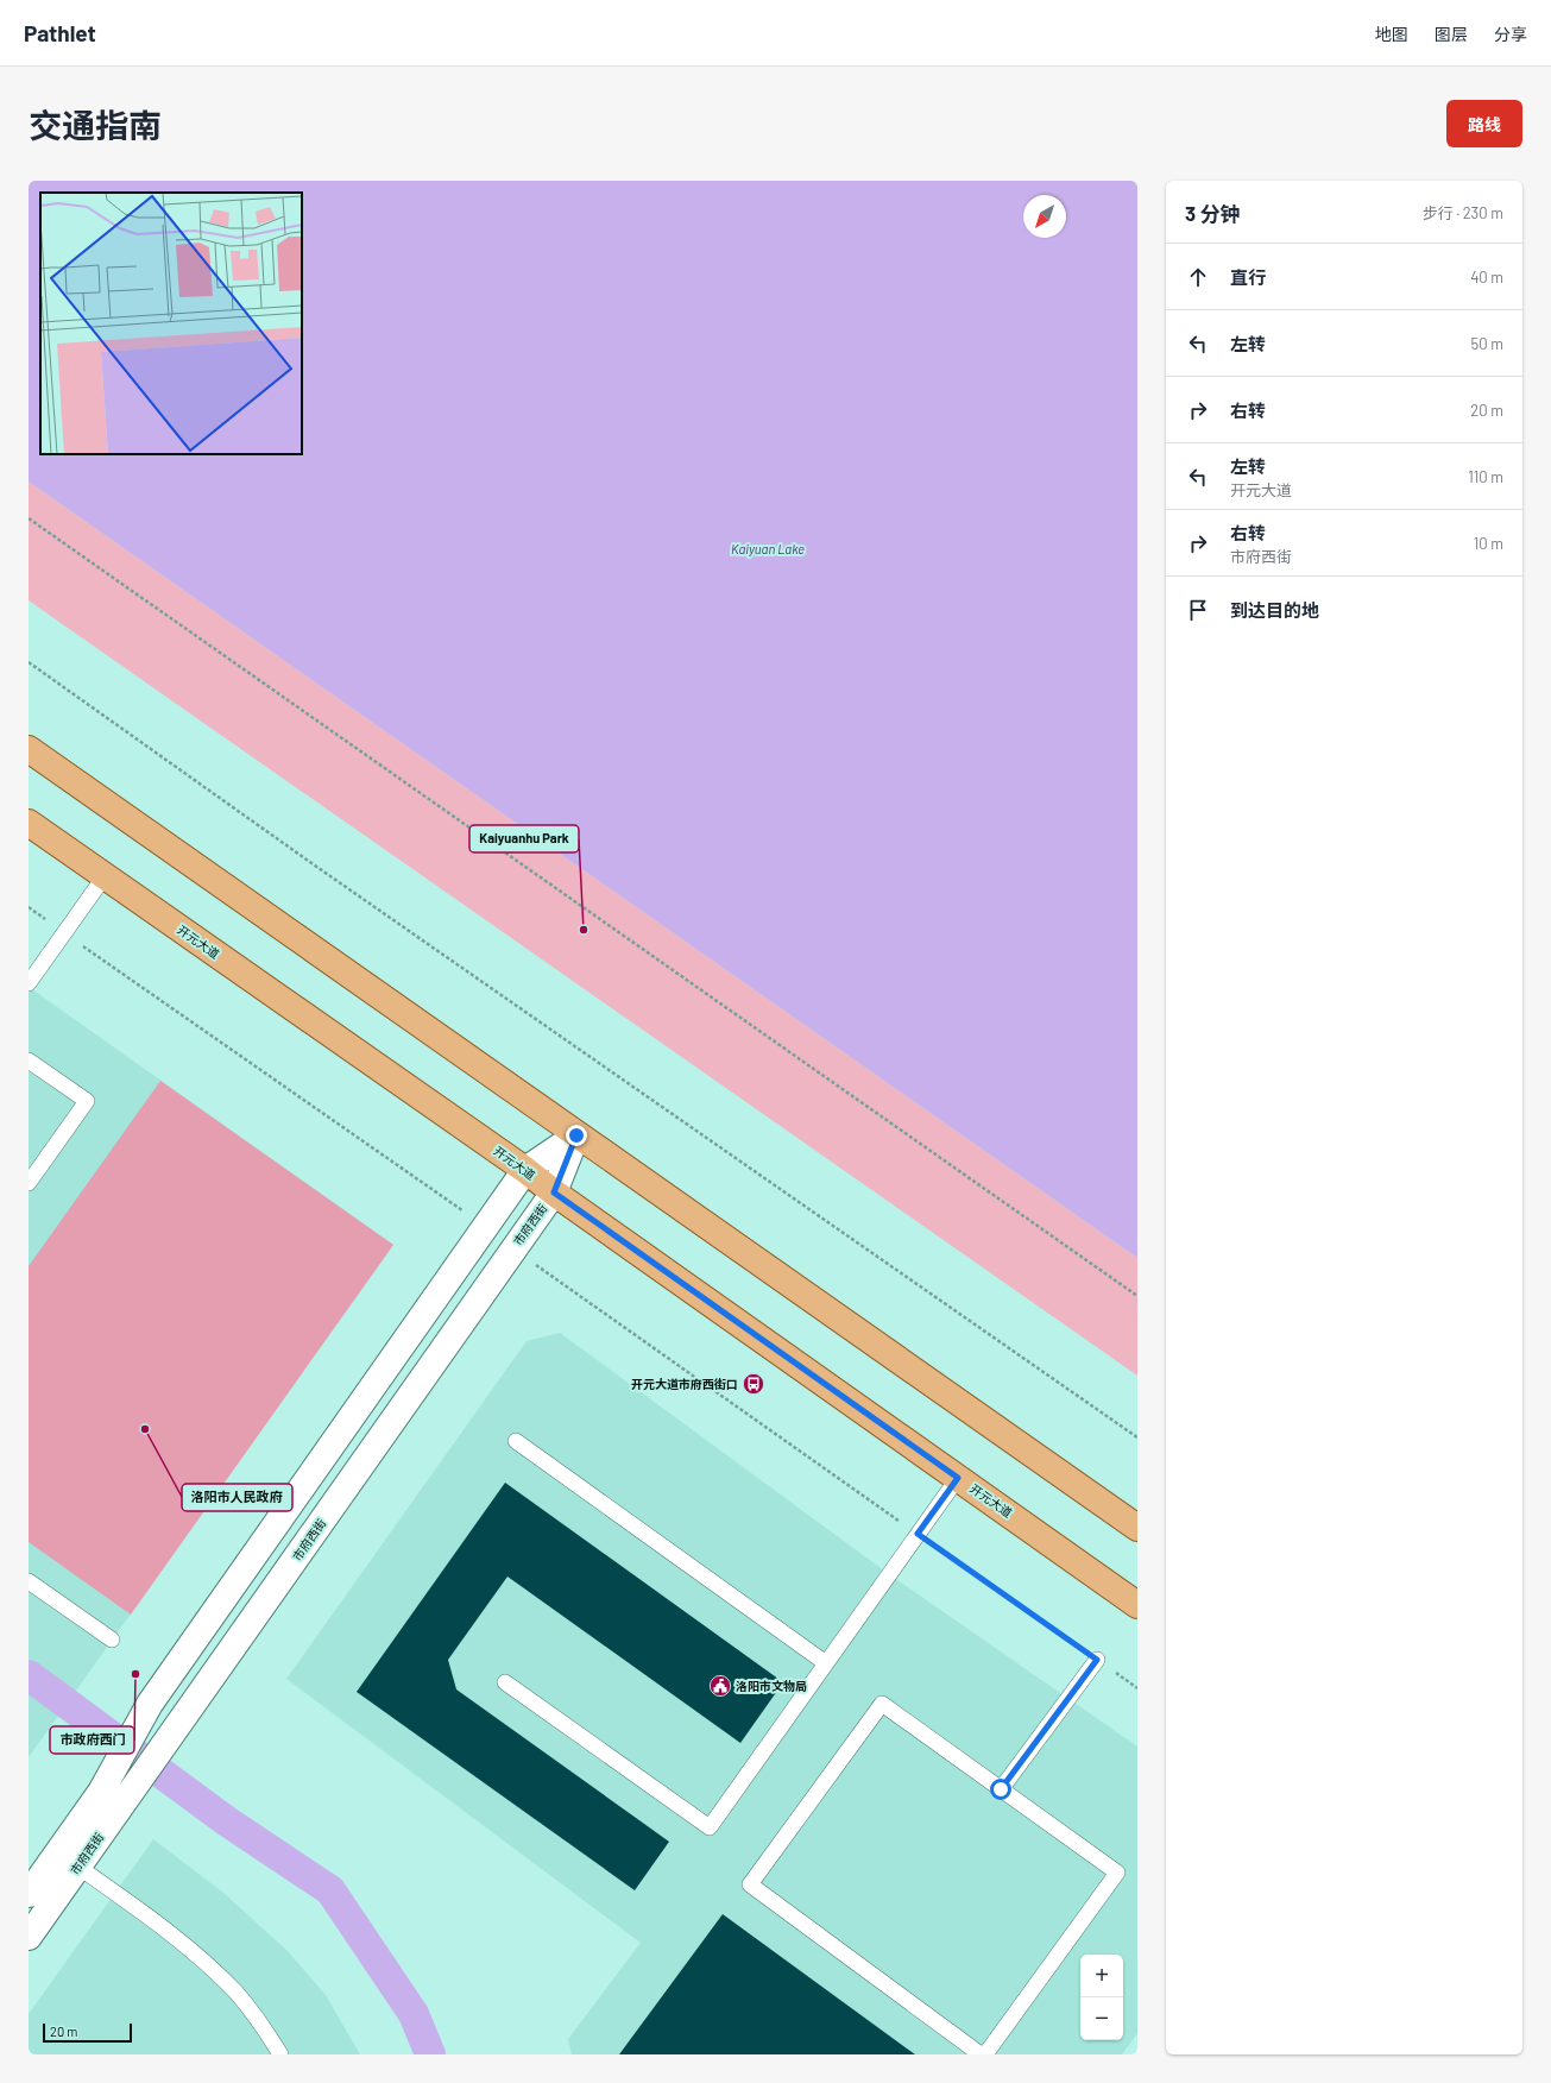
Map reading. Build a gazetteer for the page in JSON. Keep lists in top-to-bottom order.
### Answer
{
  "streets": {
    "main road": ["开元大道"],
    "street": ["市府西街"]
  },
  "crossings": [
    ["开元大道", "市府西街"]
  ],
  "water": ["Kaiyuan Lake"],
  "places": {
    "other": ["Kaiyuanhu Park", "洛阳市人民政府", "市政府西门"],
    "bus stop": ["开元大道市府西街口"],
    "public building": ["洛阳市文物局"]
  },
  "scale_bar": "20 m",
  "north": "bottom left",
  "page": {
    "header": "Pathlet",
    "nav": ["地图", "图层", "分享"],
    "title": "交通指南",
    "buttons": "路线",
    "heading": ["3 分钟", "步行 · 230 m"],
    "list": [
      ["直行", "40 m"],
      ["左转", "50 m"],
      ["右转", "20 m"],
      ["左转", "开元大道", "110 m"],
      ["右转", "市府西街", "10 m"],
      "到达目的地"
    ],
    "map_buttons": ["+", "−"],
    "scale": "20 m"
  }
}
